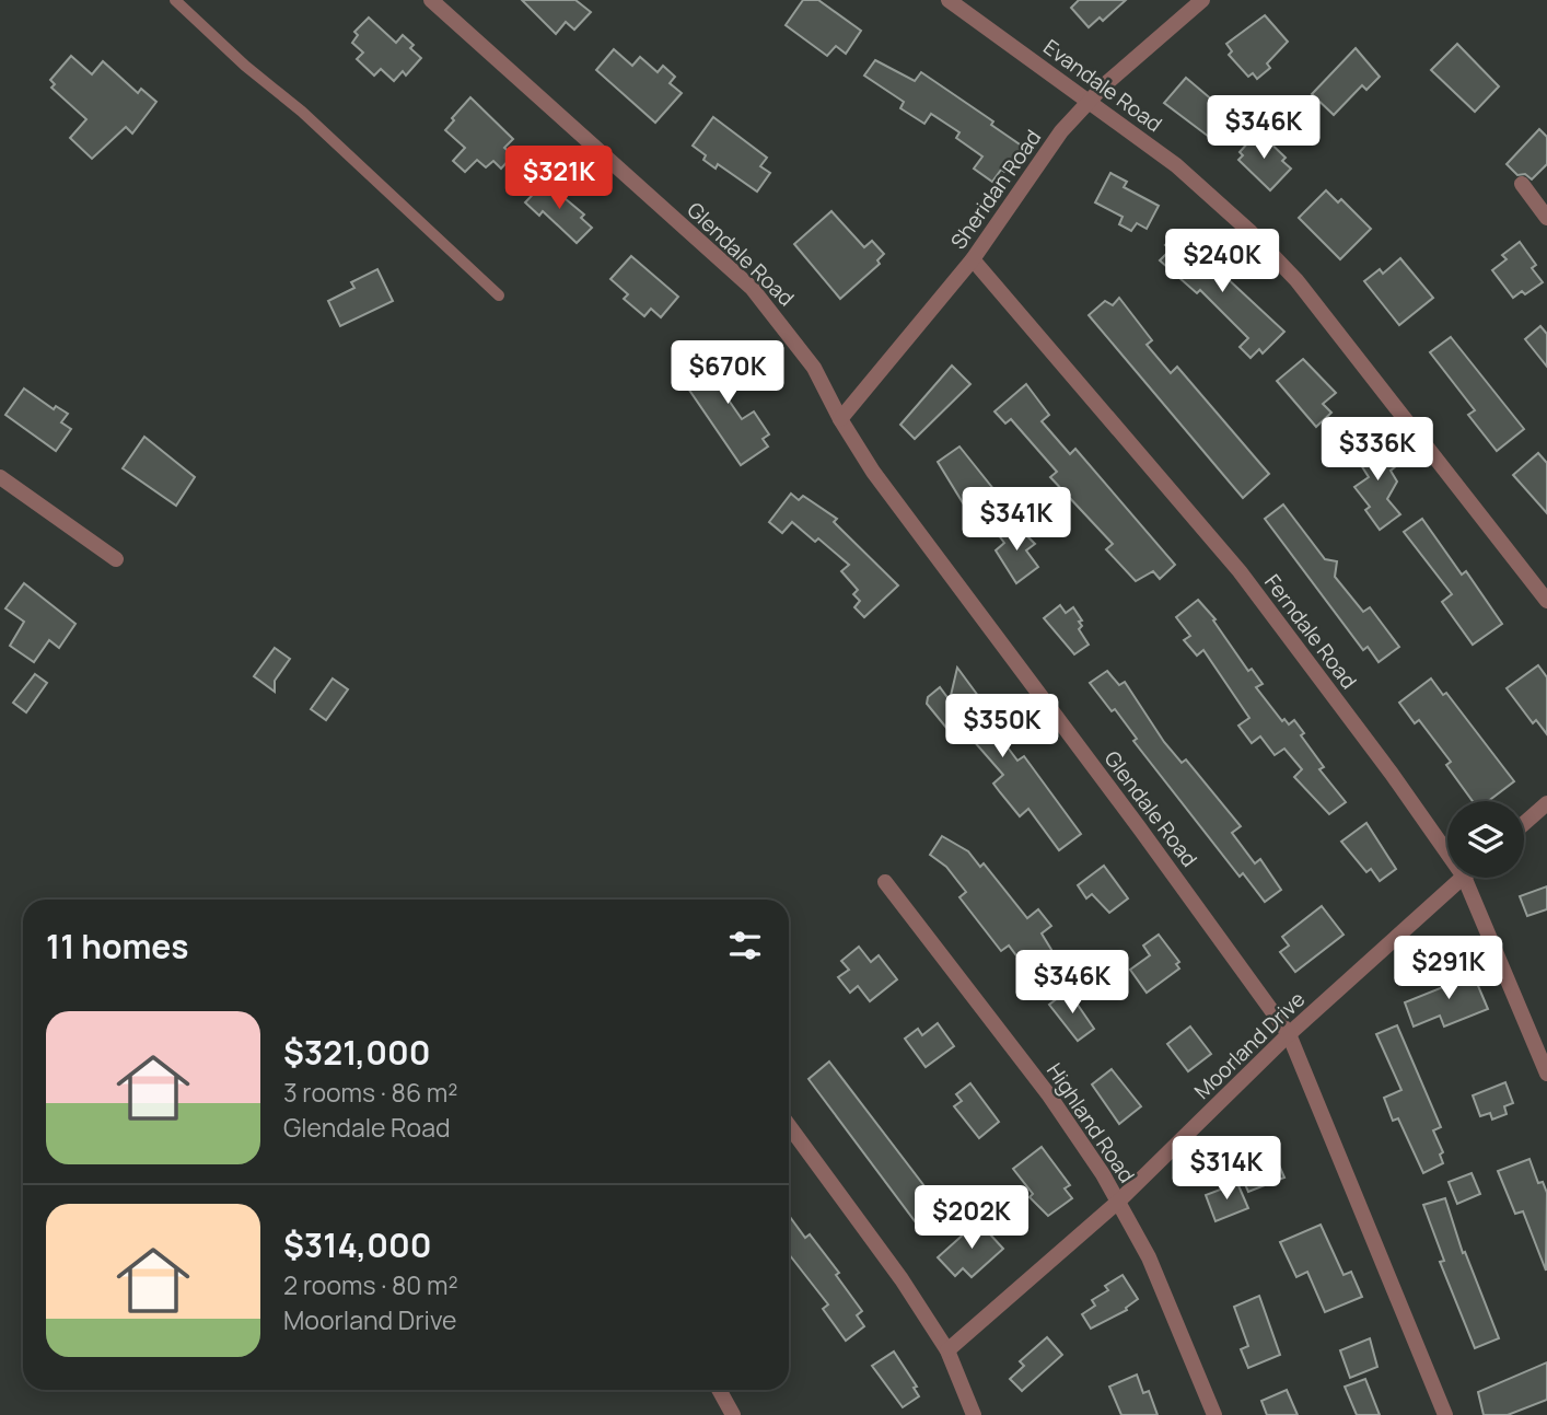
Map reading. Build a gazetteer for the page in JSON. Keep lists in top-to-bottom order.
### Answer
{
  "streets": {
    "street": [
      "Evandale Road",
      "Sheridan Road",
      "Glendale Road",
      "Ferndale Road",
      "Moorland Drive",
      "Highland Road"
    ]
  },
  "crossings": [
    ["Evandale Road", "Sheridan Road"],
    ["Sheridan Road", "Glendale Road"],
    ["Sheridan Road", "Ferndale Road"],
    ["Glendale Road", "Moorland Drive"],
    ["Moorland Drive", "Highland Road"]
  ],
  "page": {
    "price": [
      "$346K",
      "$321K",
      "$240K",
      "$670K",
      "$336K",
      "$341K",
      "$350K",
      "$291K",
      "$346K",
      "$314K",
      "$202K"
    ],
    "heading": "11 homes",
    "list": [
      {
        "name": "$321,000",
        "note": "3 rooms · 86 m² · Glendale Road"
      },
      {
        "name": "$314,000",
        "note": "2 rooms · 80 m² · Moorland Drive"
      }
    ]
  }
}
